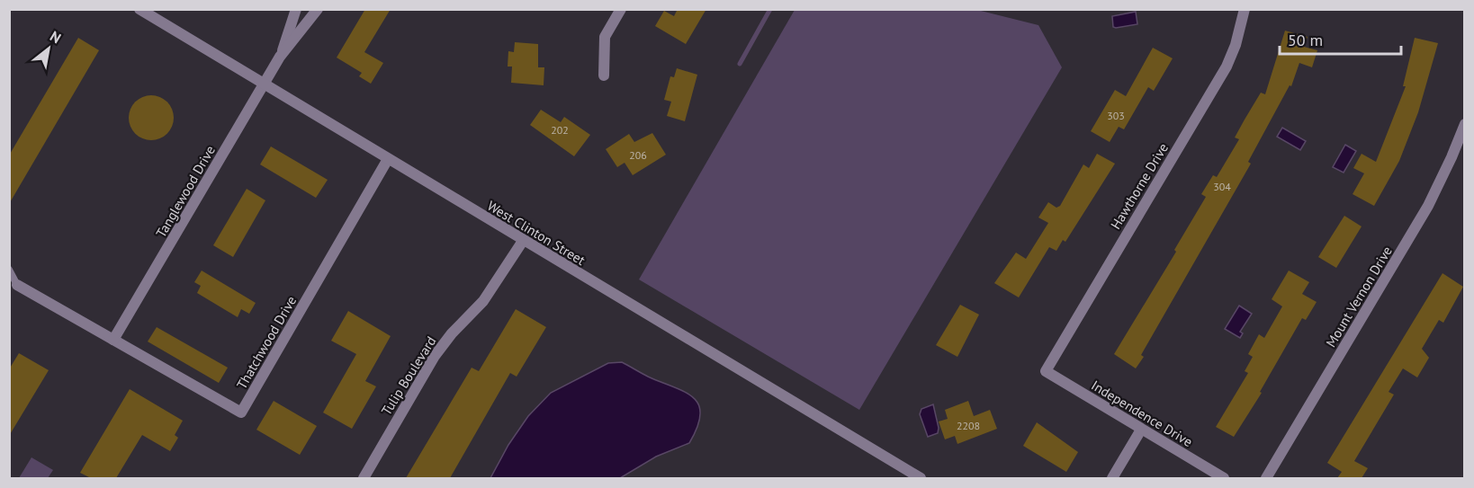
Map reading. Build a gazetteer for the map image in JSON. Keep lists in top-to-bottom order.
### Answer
{
  "streets": {
    "street": [
      "Hawthorne Drive",
      "Tanglewood Drive",
      "West Clinton Street",
      "Mount Vernon Drive",
      "Thatchwood Drive",
      "Tulip Boulevard",
      "Independence Drive"
    ]
  },
  "crossings": [
    ["Hawthorne Drive", "Independence Drive"],
    ["Tanglewood Drive", "West Clinton Street"],
    ["Tanglewood Drive", "Thatchwood Drive"],
    ["West Clinton Street", "Thatchwood Drive"],
    ["West Clinton Street", "Tulip Boulevard"]
  ],
  "house_numbers": [
    "303",
    "202",
    "206",
    "304",
    "2208"
  ],
  "scale_bar": "50 m",
  "north": "top right"
}
